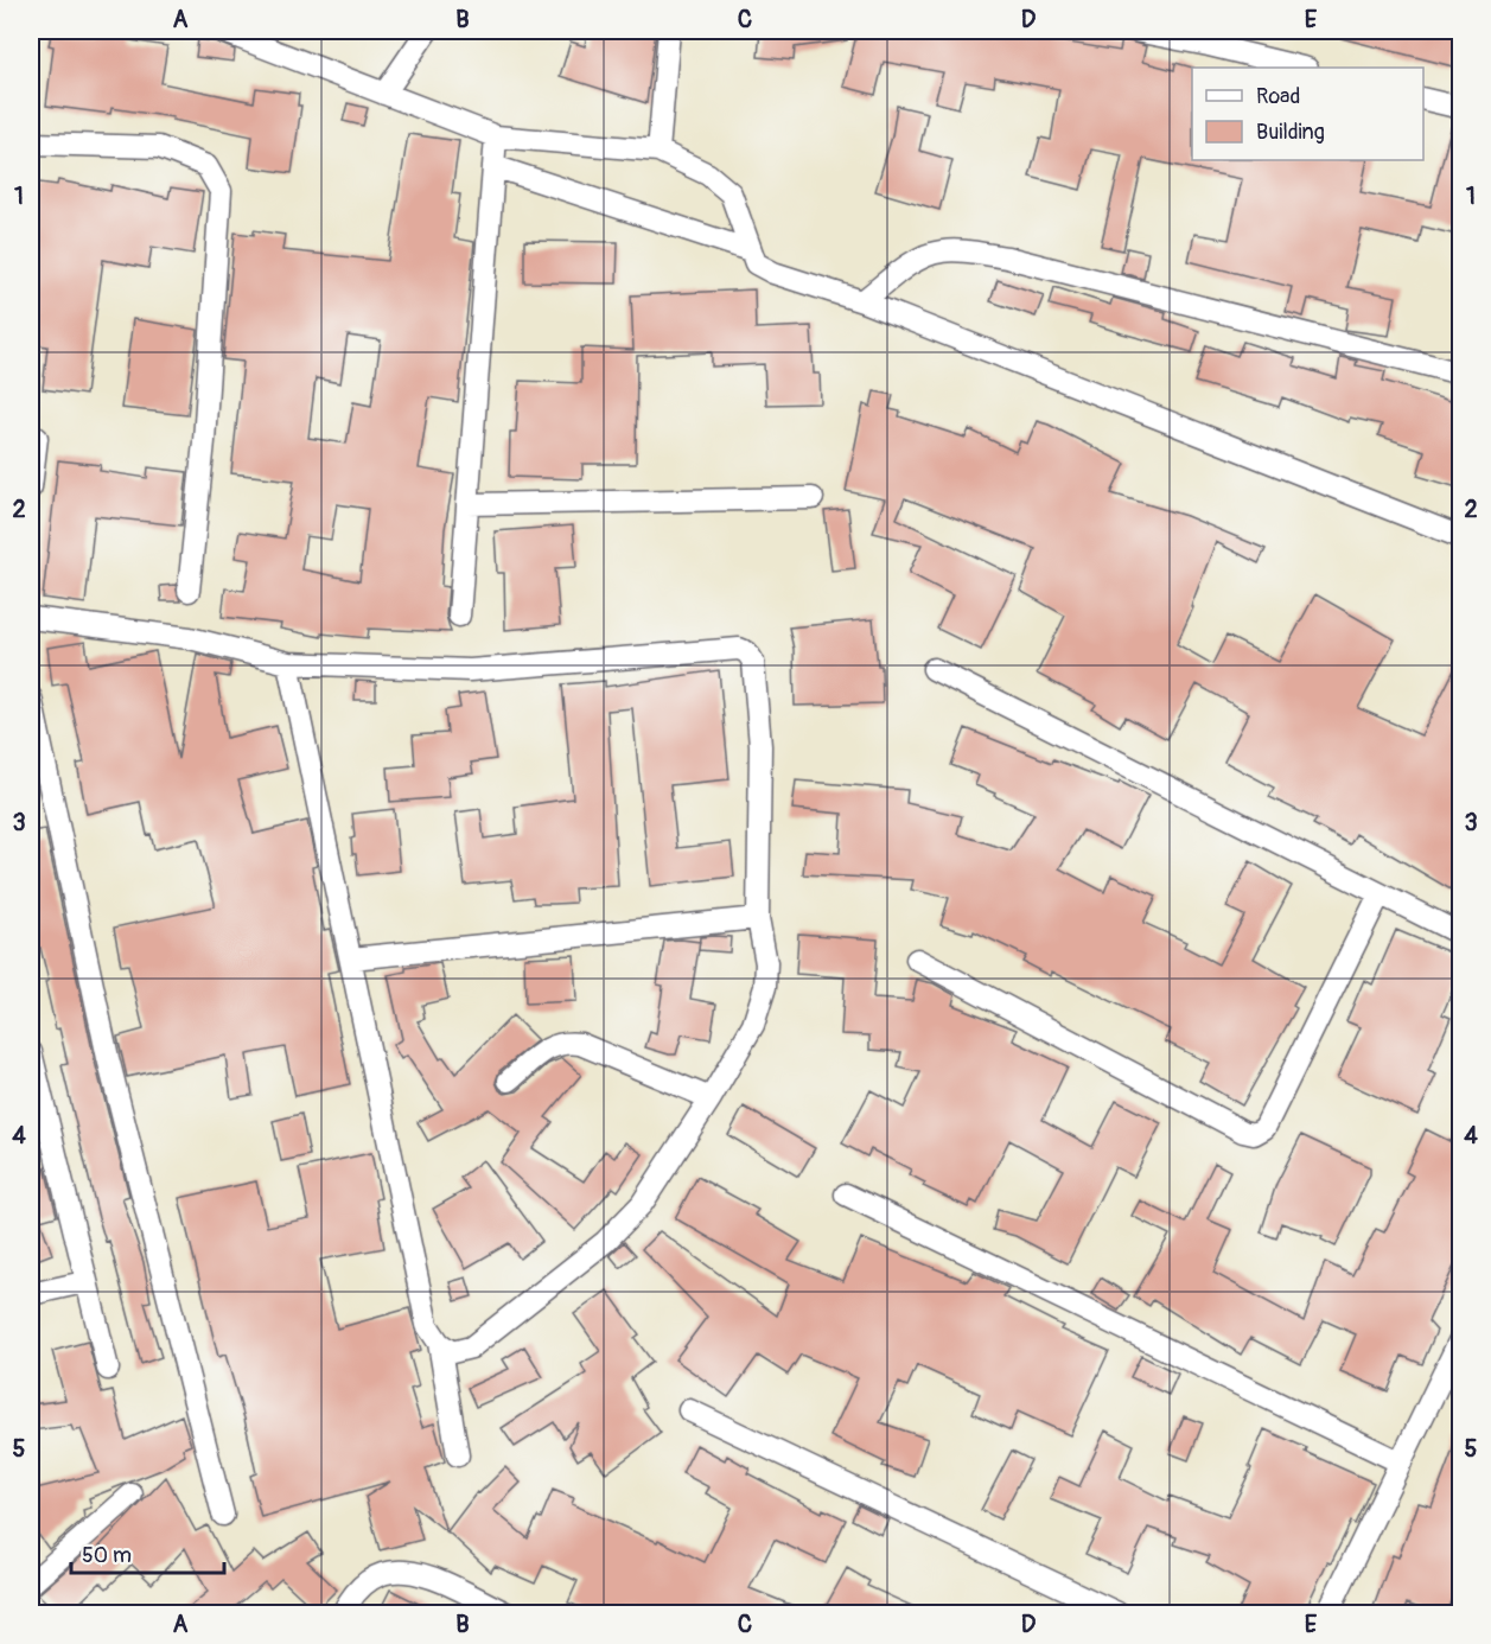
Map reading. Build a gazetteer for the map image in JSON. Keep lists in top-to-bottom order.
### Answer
{
  "legend": ["Road", "Building"],
  "scale_bar": "50 m",
  "grid": {
    "columns": [
      "A",
      "B",
      "C",
      "D",
      "E"
    ],
    "rows": [
      "1",
      "2",
      "3",
      "4",
      "5"
    ]
  }
}
